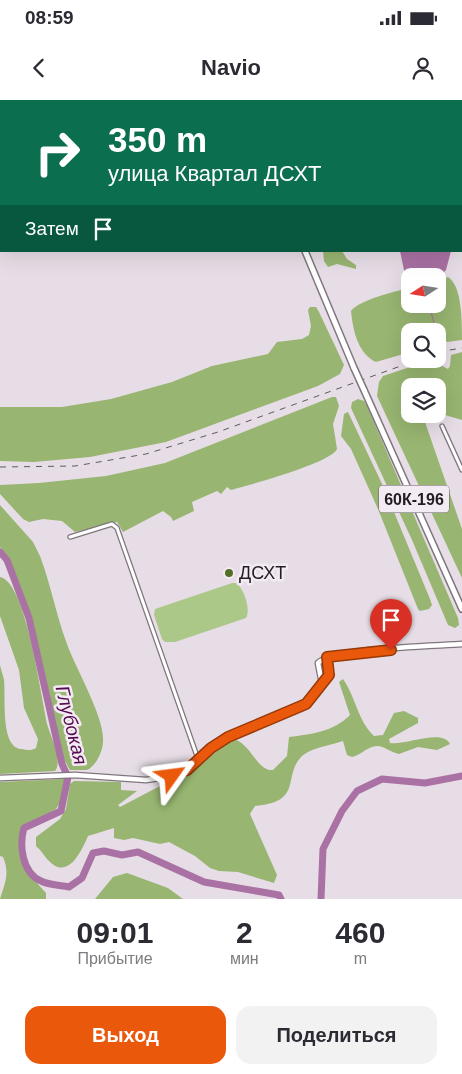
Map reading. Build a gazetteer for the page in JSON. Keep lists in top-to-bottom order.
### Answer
{
  "streets": {
    "main road": ["60К-196"]
  },
  "water": ["Глубокая"],
  "places": ["ДСХТ"],
  "north": "left",
  "page": {
    "status": "08:59",
    "header": "Navio",
    "turn": ["350 m", "улица Квартал ДСХТ"],
    "then": "Затем",
    "eta": [
      "09:01",
      "Прибытие",
      "2",
      "мин",
      "460",
      "m"
    ],
    "buttons": ["Выход", "Поделиться"]
  }
}
